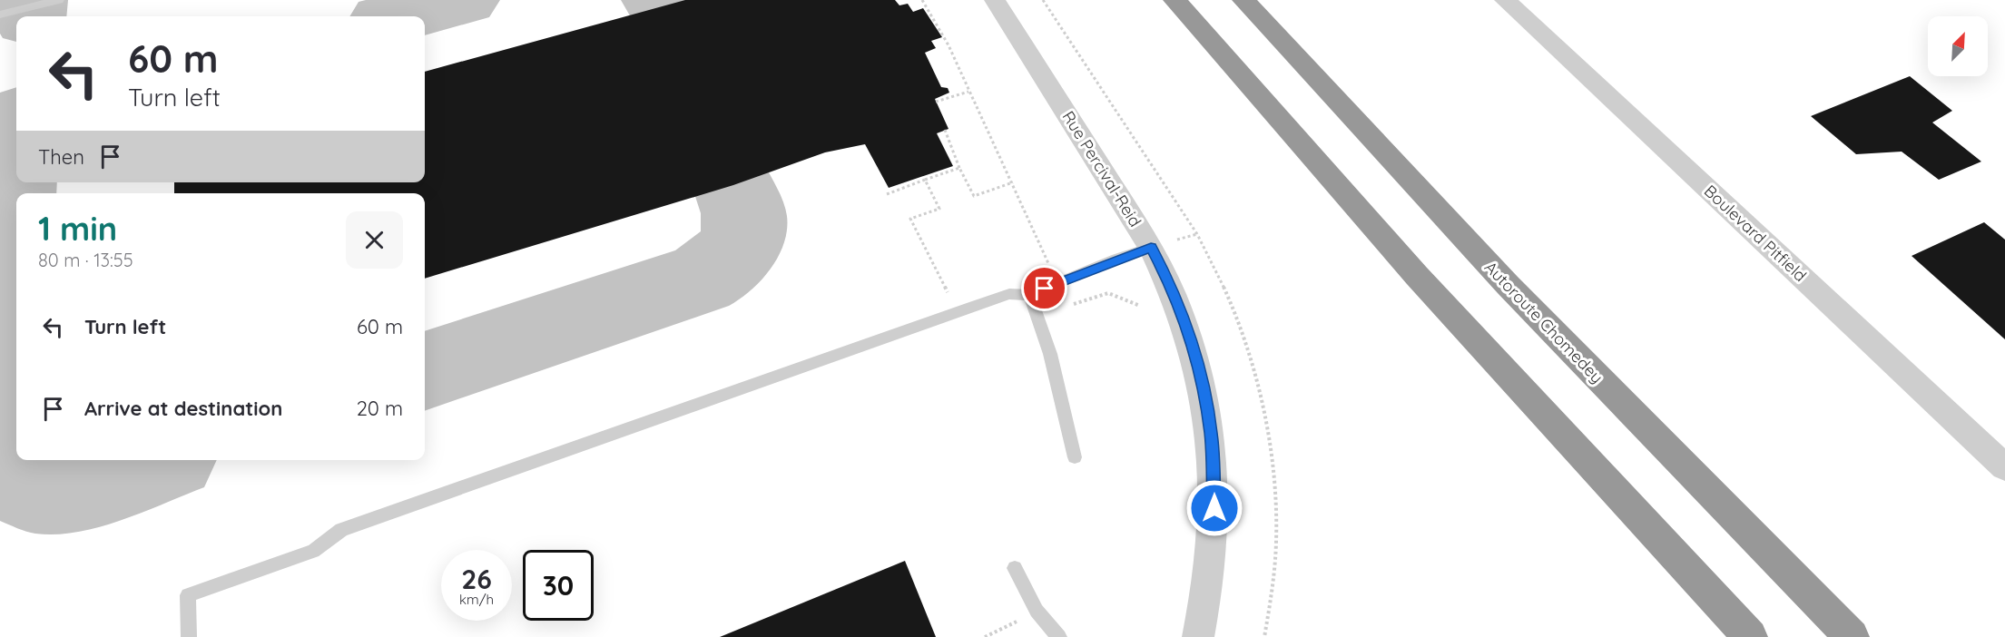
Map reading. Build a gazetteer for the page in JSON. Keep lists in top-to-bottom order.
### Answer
{
  "streets": {
    "highway": ["Autoroute Chomedey"],
    "street": ["Rue Percival-Reid", "Boulevard Pitfield"]
  },
  "north": "top right",
  "page": {
    "turn": ["60 m", "Turn left"],
    "then": "Then",
    "heading": ["1 min", "80 m · 13:55"],
    "list": [
      {
        "name": "Turn left",
        "value": "60 m"
      },
      {
        "name": "Arrive at destination",
        "value": "20 m"
      }
    ],
    "speed": "26 km/h",
    "limit": "30"
  }
}
